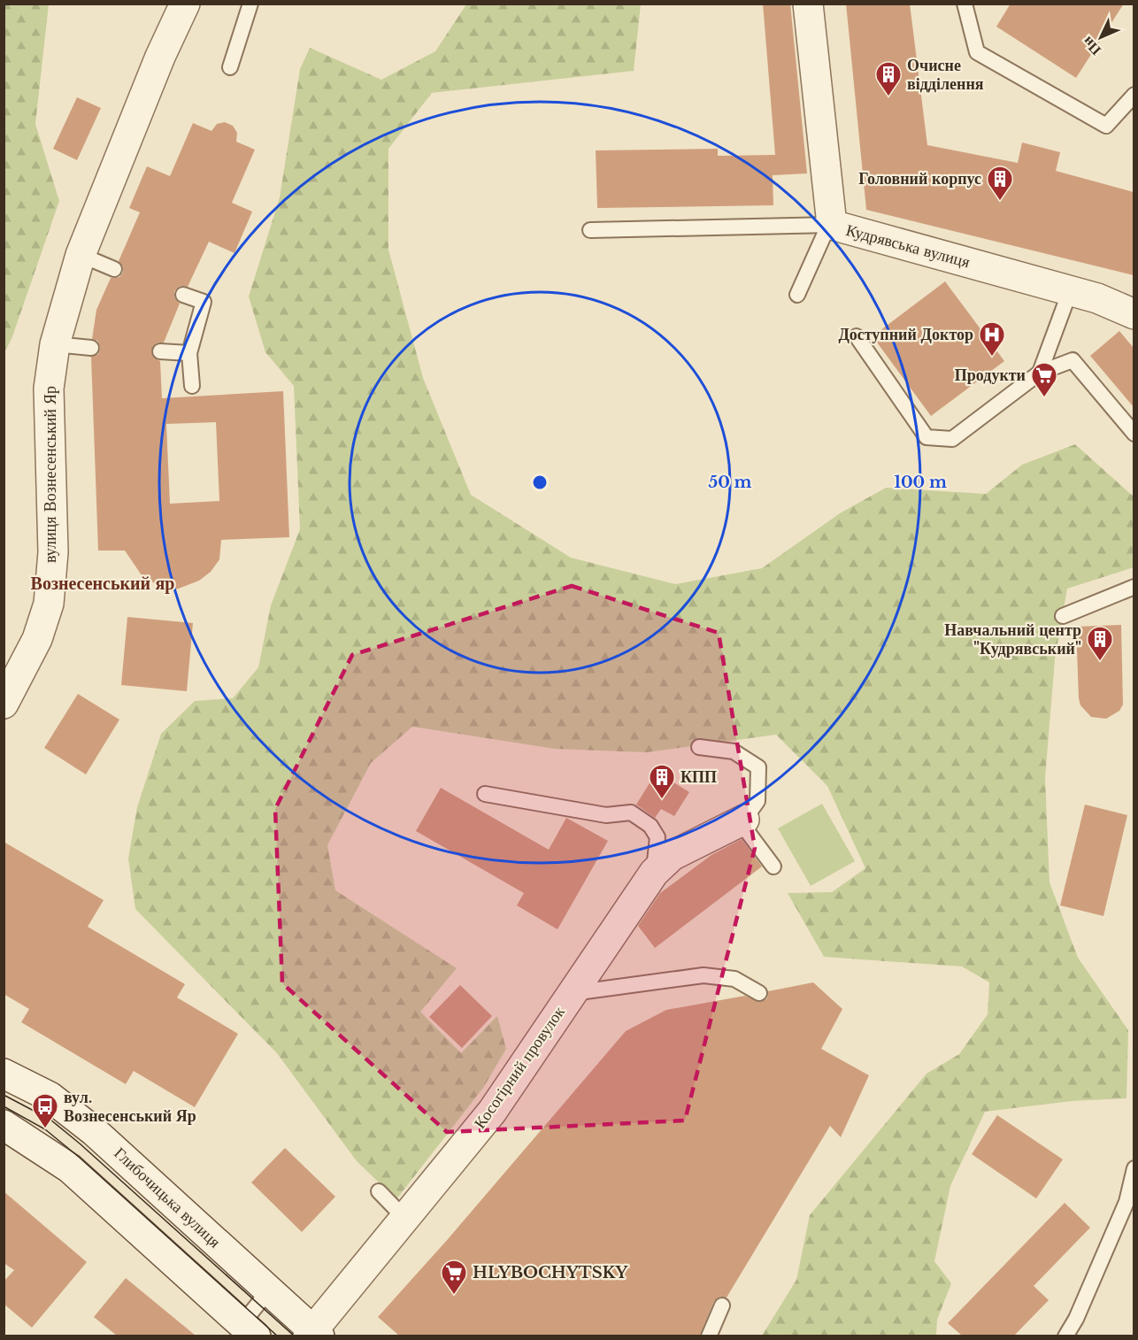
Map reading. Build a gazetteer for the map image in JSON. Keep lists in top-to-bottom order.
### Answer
{
  "streets": {
    "street": [
      "Кудрявська вулиця",
      "вулиця Вознесенський Яр",
      "Косогірний провулок",
      "Глибочицька вулиця"
    ]
  },
  "crossings": [
    ["Косогірний провулок", "Глибочицька вулиця"]
  ],
  "districts": ["Вознесенський яр"],
  "places": {
    "building": [
      "Очисне відділення",
      "Головний корпус",
      "Навчальний центр \"Кудрявський\"",
      "КПП"
    ],
    "hospital": ["Доступний Доктор"],
    "supermarket": ["Продукти", "HLYBOCHYTSKY"],
    "bus stop": ["вул. Вознесенський Яр"]
  },
  "north": "bottom left",
  "rings": ["50 m", "100 m"]
}
